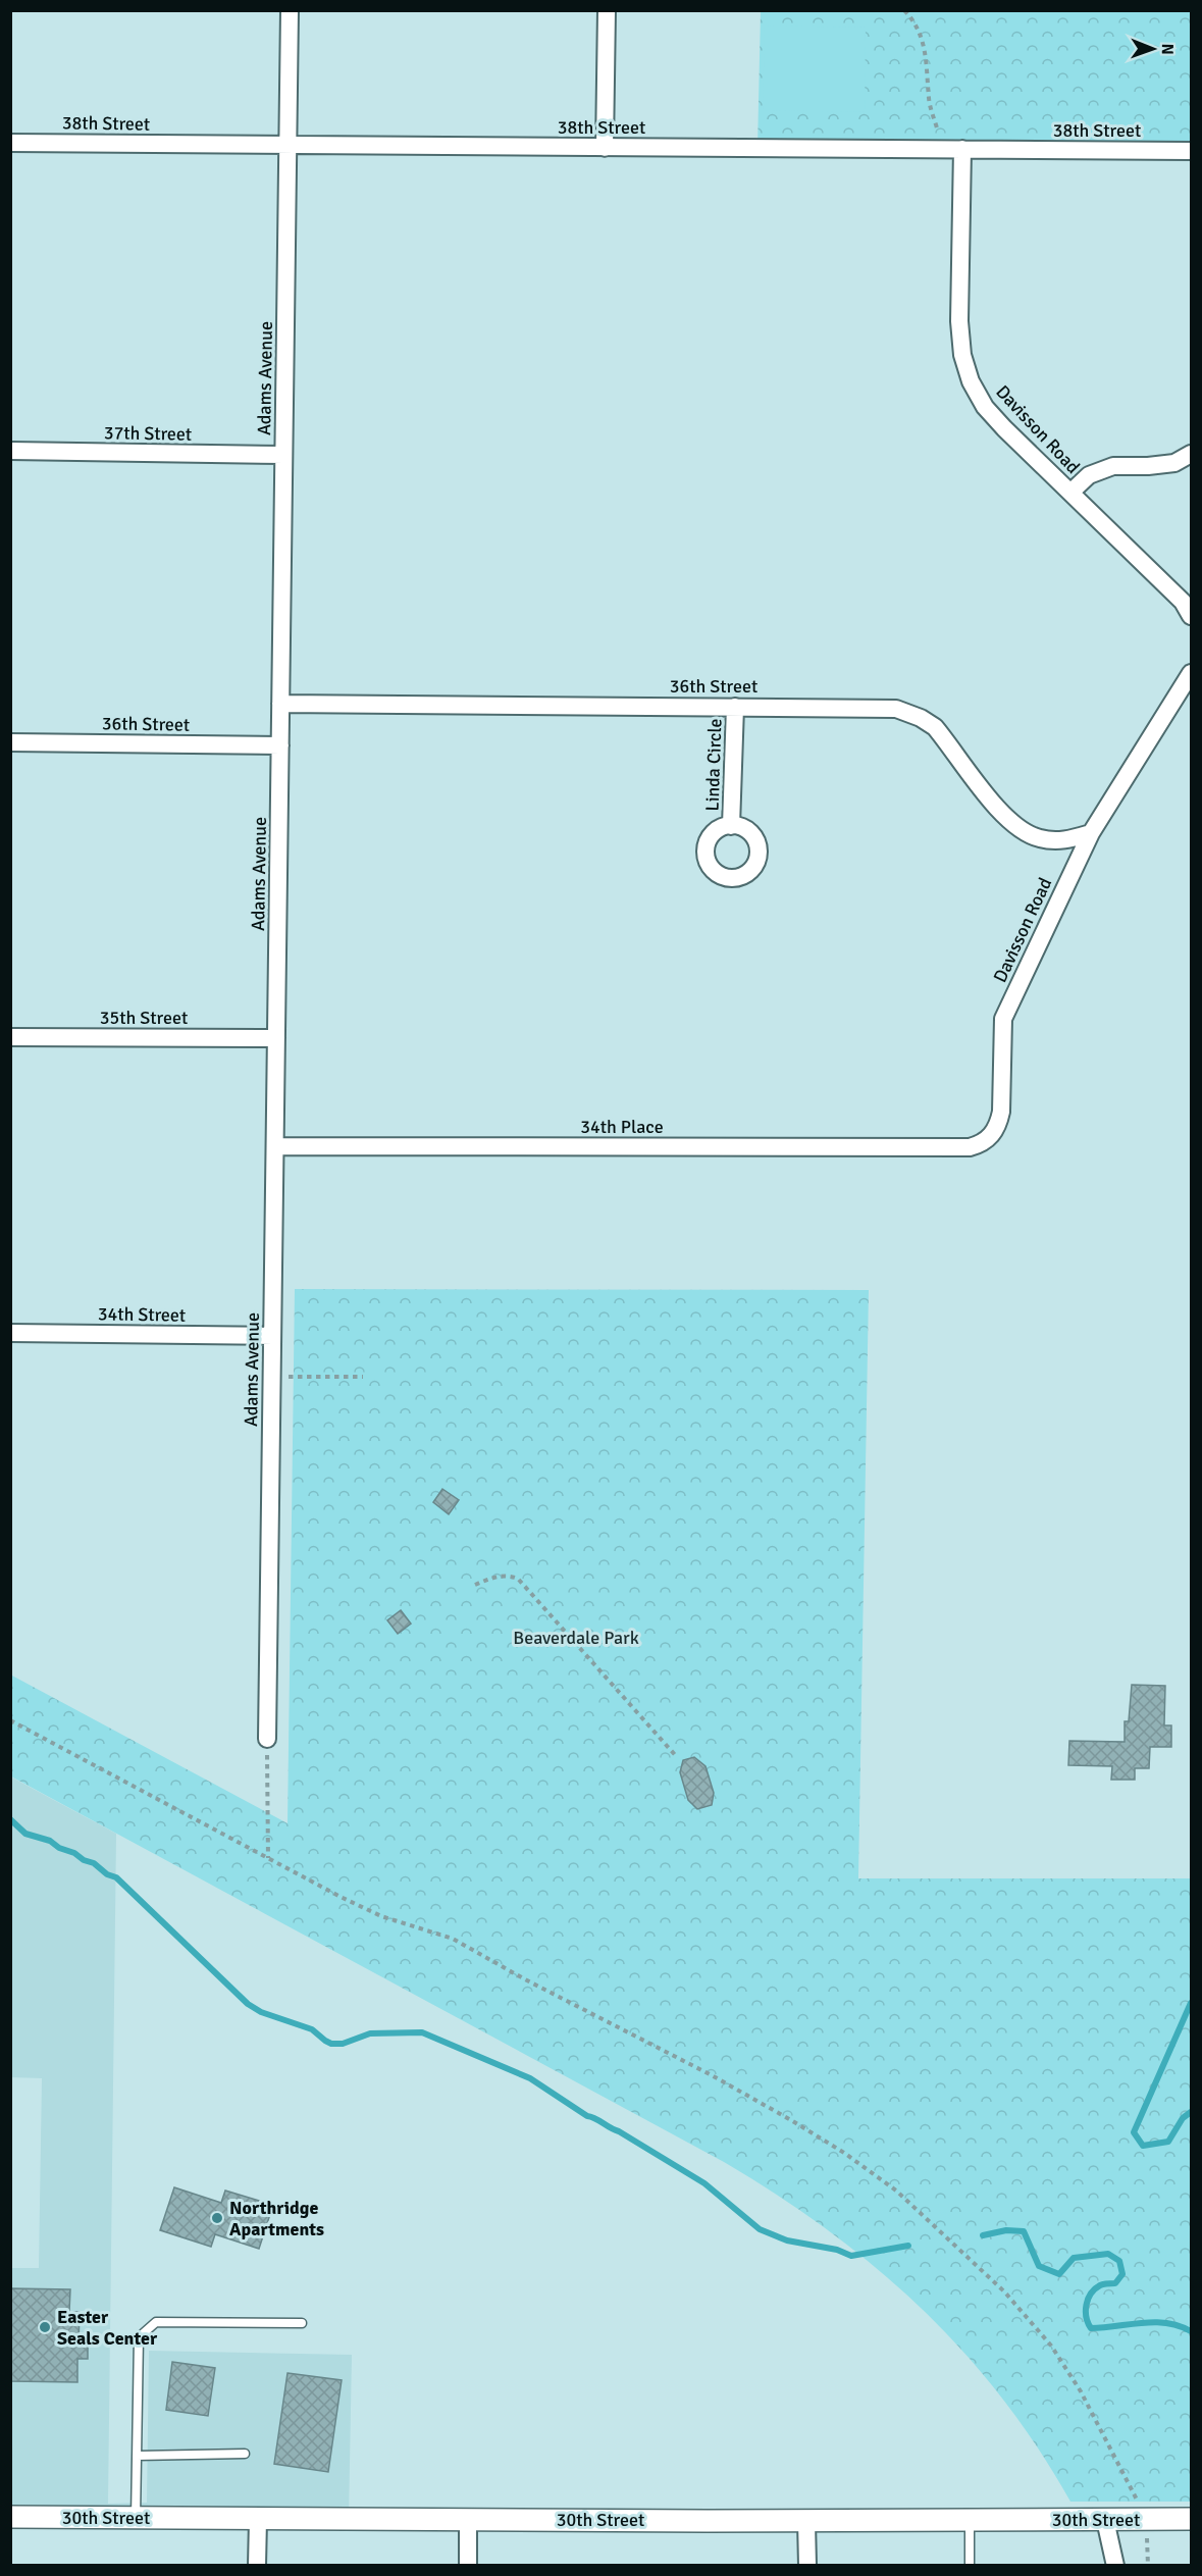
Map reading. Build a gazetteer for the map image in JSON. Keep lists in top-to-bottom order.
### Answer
{
  "streets": {
    "street": [
      "38th Street",
      "Adams Avenue",
      "Davisson Road",
      "37th Street",
      "36th Street",
      "Linda Circle",
      "35th Street",
      "34th Place",
      "34th Street",
      "30th Street"
    ]
  },
  "crossings": [
    ["38th Street", "Adams Avenue"],
    ["38th Street", "Davisson Road"],
    ["Adams Avenue", "37th Street"],
    ["Adams Avenue", "36th Street"],
    ["Adams Avenue", "35th Street"],
    ["Adams Avenue", "34th Place"],
    ["Adams Avenue", "34th Street"],
    ["Davisson Road", "36th Street"],
    ["Davisson Road", "34th Place"],
    ["36th Street", "Linda Circle"]
  ],
  "parks": ["Beaverdale Park"],
  "places": ["Northridge Apartments", "Easter Seals Center"],
  "north": "right"
}
